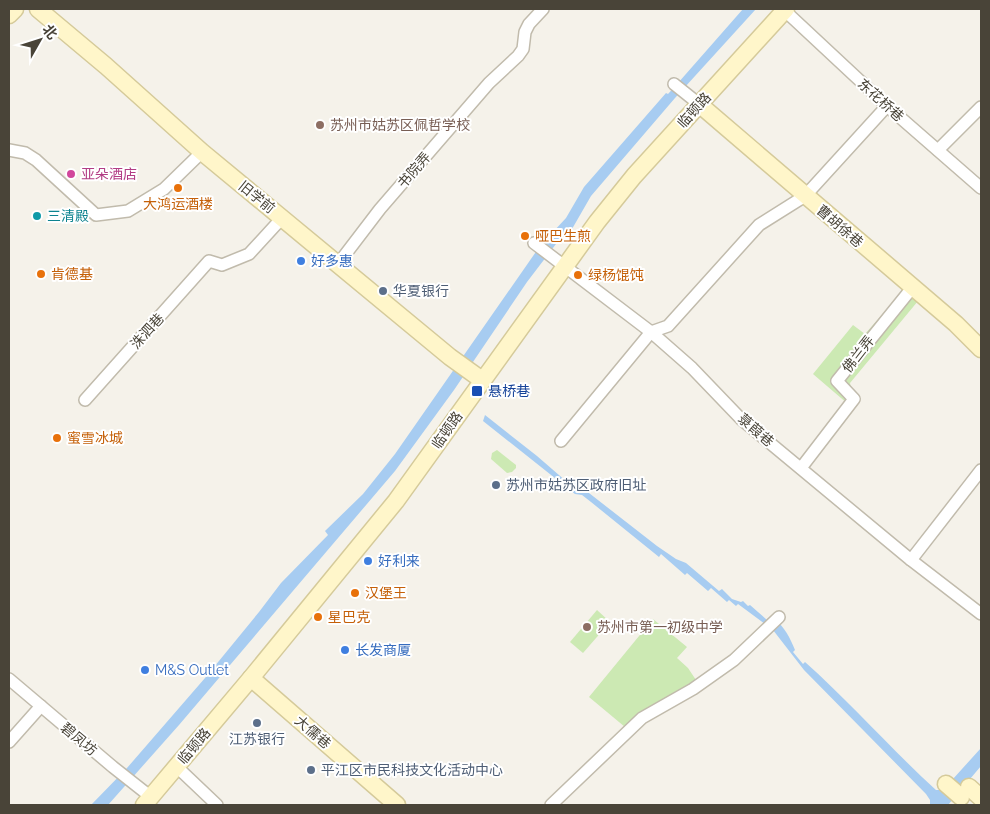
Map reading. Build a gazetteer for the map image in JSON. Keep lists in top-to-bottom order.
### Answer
{
  "streets": {
    "street": [
      "东花桥巷",
      "临顿路",
      "书院弄",
      "旧学前",
      "曹胡徐巷",
      "洙泗巷",
      "佛兰弄",
      "菉葭巷",
      "大儒巷",
      "碧凤坊"
    ]
  },
  "crossings": [
    ["东花桥巷", "临顿路"],
    ["临顿路", "旧学前"],
    ["临顿路", "曹胡徐巷"],
    ["临顿路", "菉葭巷"],
    ["临顿路", "大儒巷"],
    ["临顿路", "碧凤坊"],
    ["书院弄", "旧学前"],
    ["旧学前", "洙泗巷"],
    ["曹胡徐巷", "佛兰弄"],
    ["佛兰弄", "菉葭巷"]
  ],
  "places": {
    "other": [
      "苏州市姑苏区佩哲学校",
      "亚朵酒店",
      "大鸿运酒楼",
      "三清殿",
      "哑巴生煎",
      "好多惠",
      "肯德基",
      "绿杨馄饨",
      "华夏银行",
      "蜜雪冰城",
      "苏州市姑苏区政府旧址",
      "好利来",
      "汉堡王",
      "星巴克",
      "苏州市第一初级中学",
      "长发商厦",
      "M&S Outlet",
      "江苏银行",
      "平江区市民科技文化活动中心"
    ],
    "transit": ["悬桥巷"]
  },
  "north": "top right"
}
